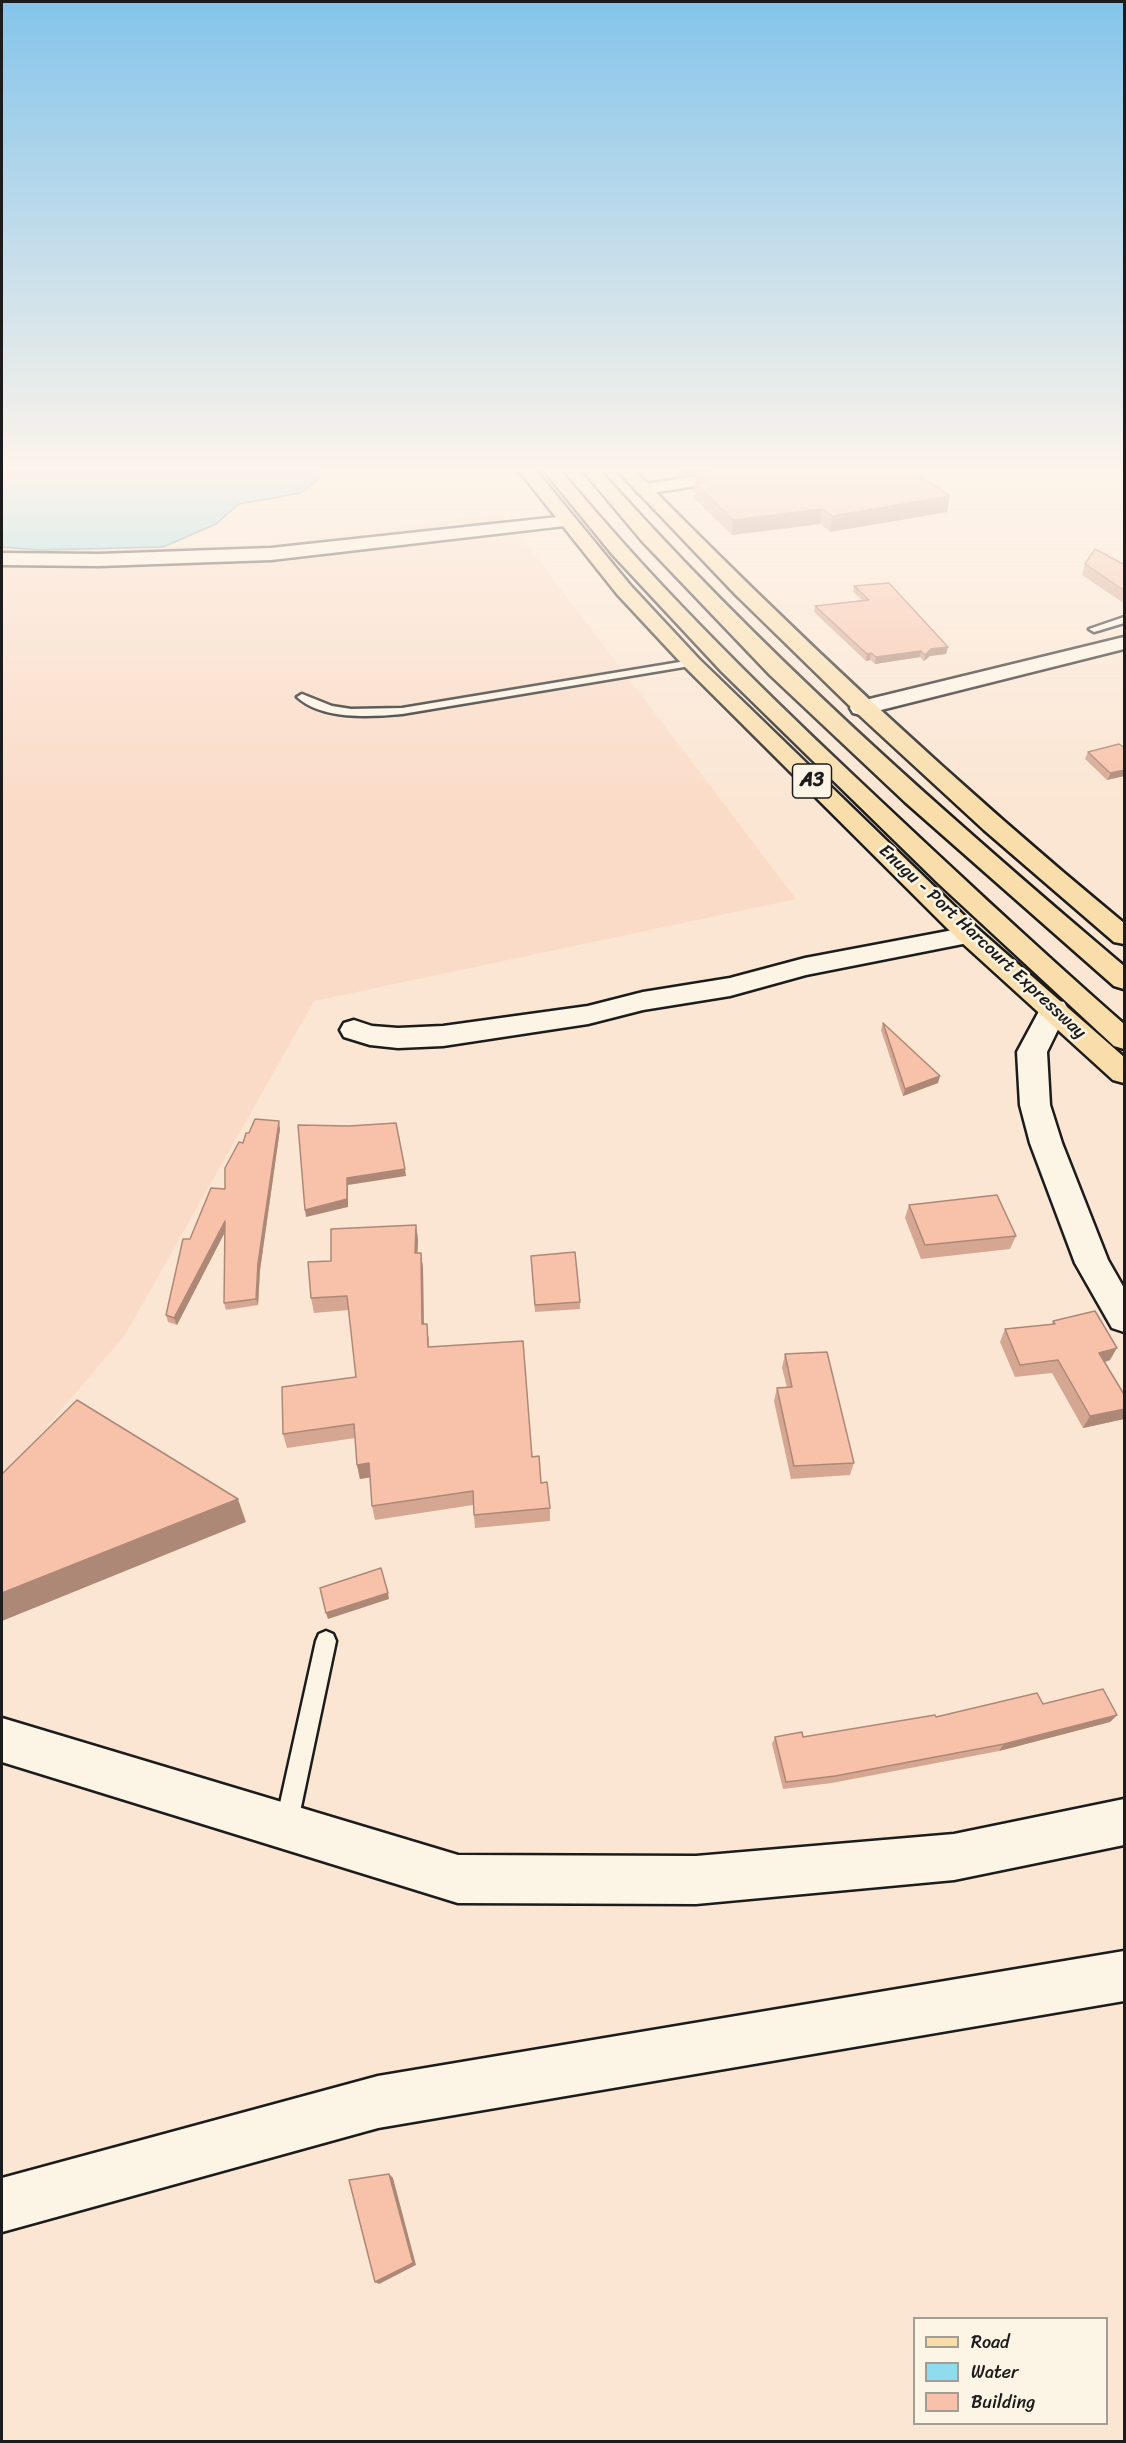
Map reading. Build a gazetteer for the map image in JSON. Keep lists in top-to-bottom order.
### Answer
{
  "streets": {
    "main road": ["A3", "Enugu - Port Harcourt Expressway"]
  },
  "legend": ["Road", "Water", "Building"]
}
